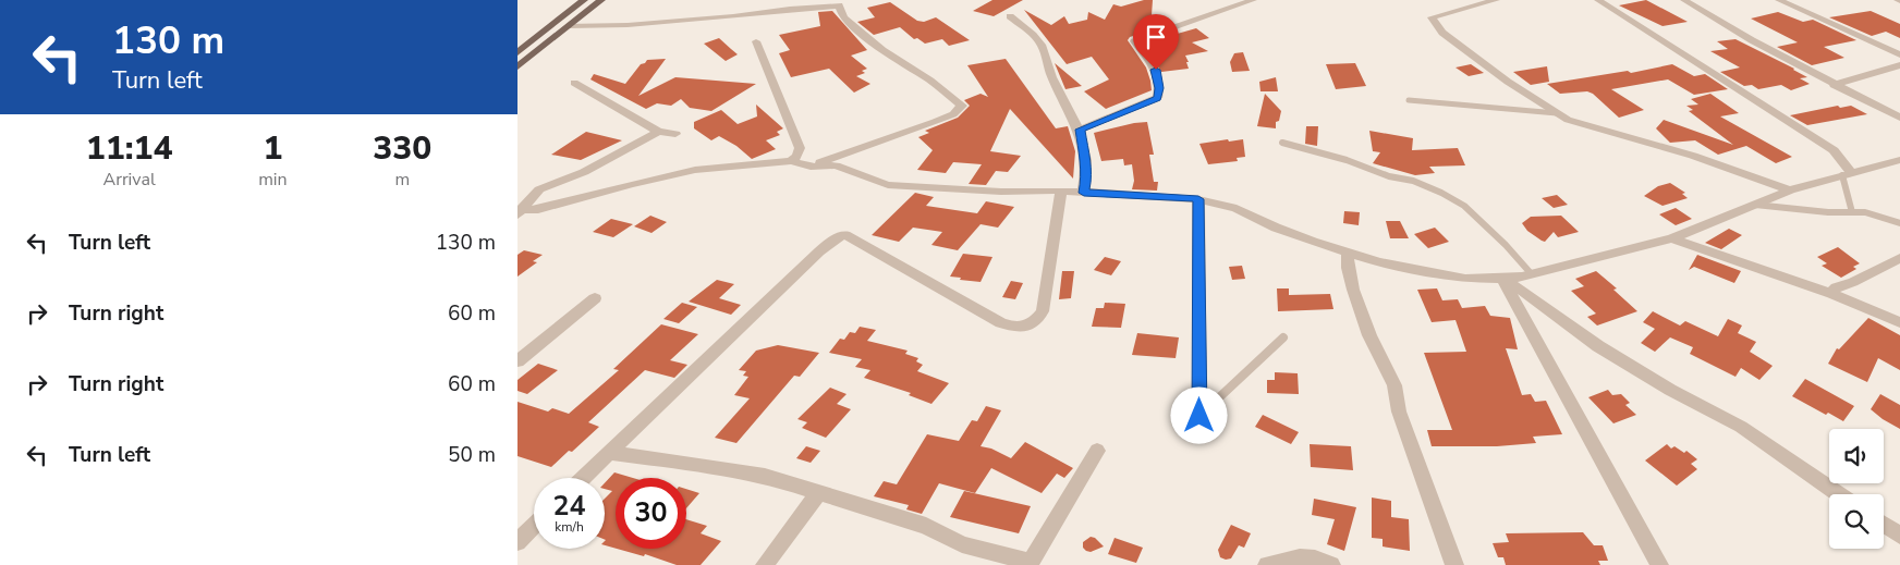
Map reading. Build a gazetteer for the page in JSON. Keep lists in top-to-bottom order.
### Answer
{
  "page": {
    "turn": ["130 m", "Turn left"],
    "eta": [
      "11:14",
      "Arrival",
      "1",
      "min",
      "330",
      "m"
    ],
    "list": [
      {
        "name": "Turn left",
        "value": "130 m"
      },
      {
        "name": "Turn right",
        "value": "60 m"
      },
      {
        "name": "Turn right",
        "value": "60 m"
      },
      {
        "name": "Turn left",
        "value": "50 m"
      }
    ],
    "speed": "24 km/h",
    "limit": "30"
  }
}
